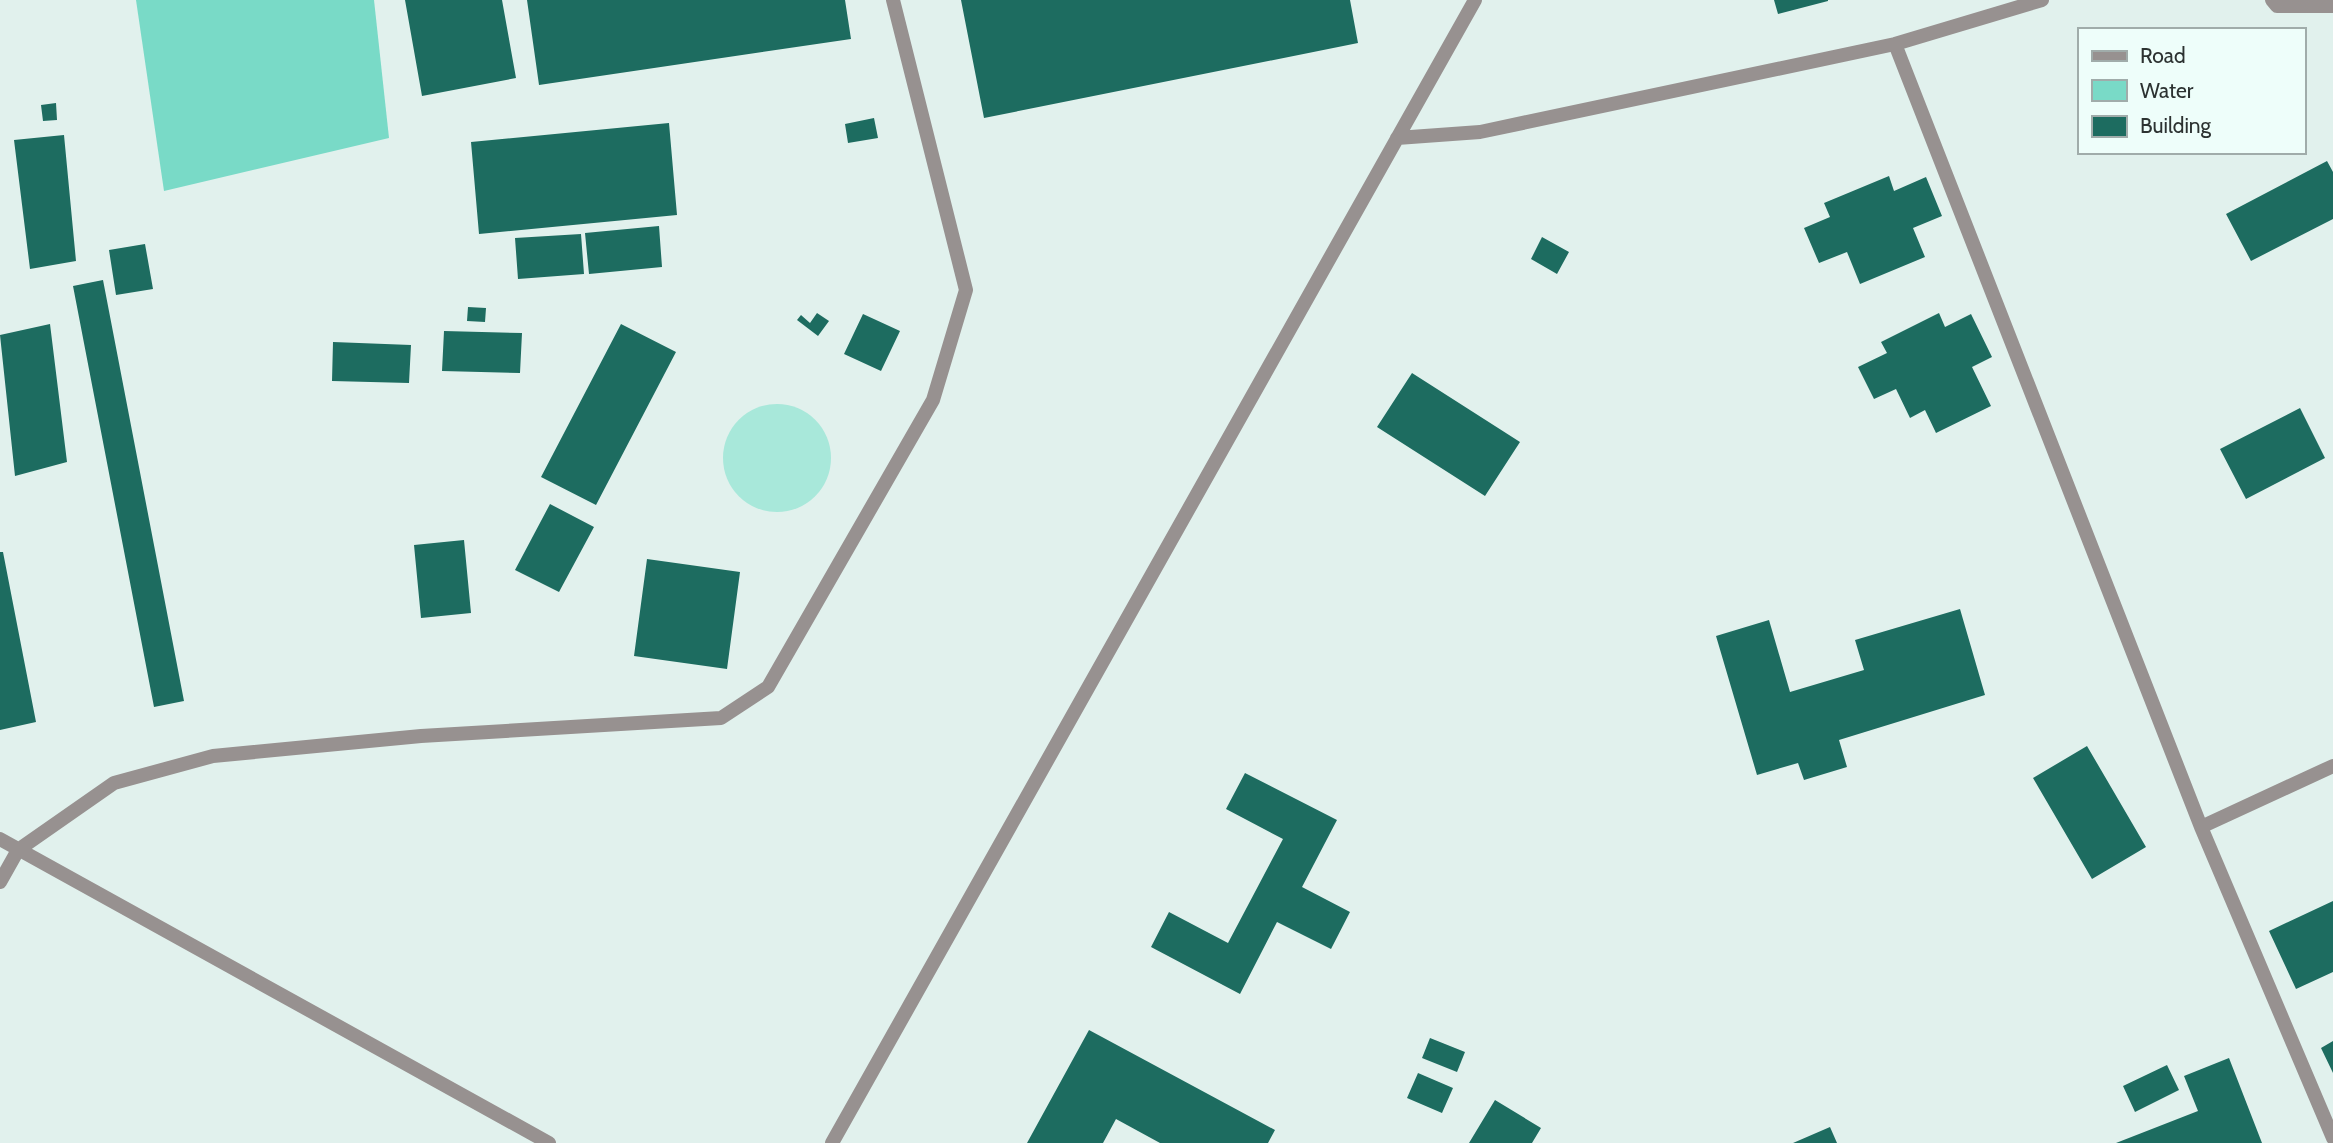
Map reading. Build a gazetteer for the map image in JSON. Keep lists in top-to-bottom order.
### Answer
{
  "legend": ["Road", "Water", "Building"]
}
